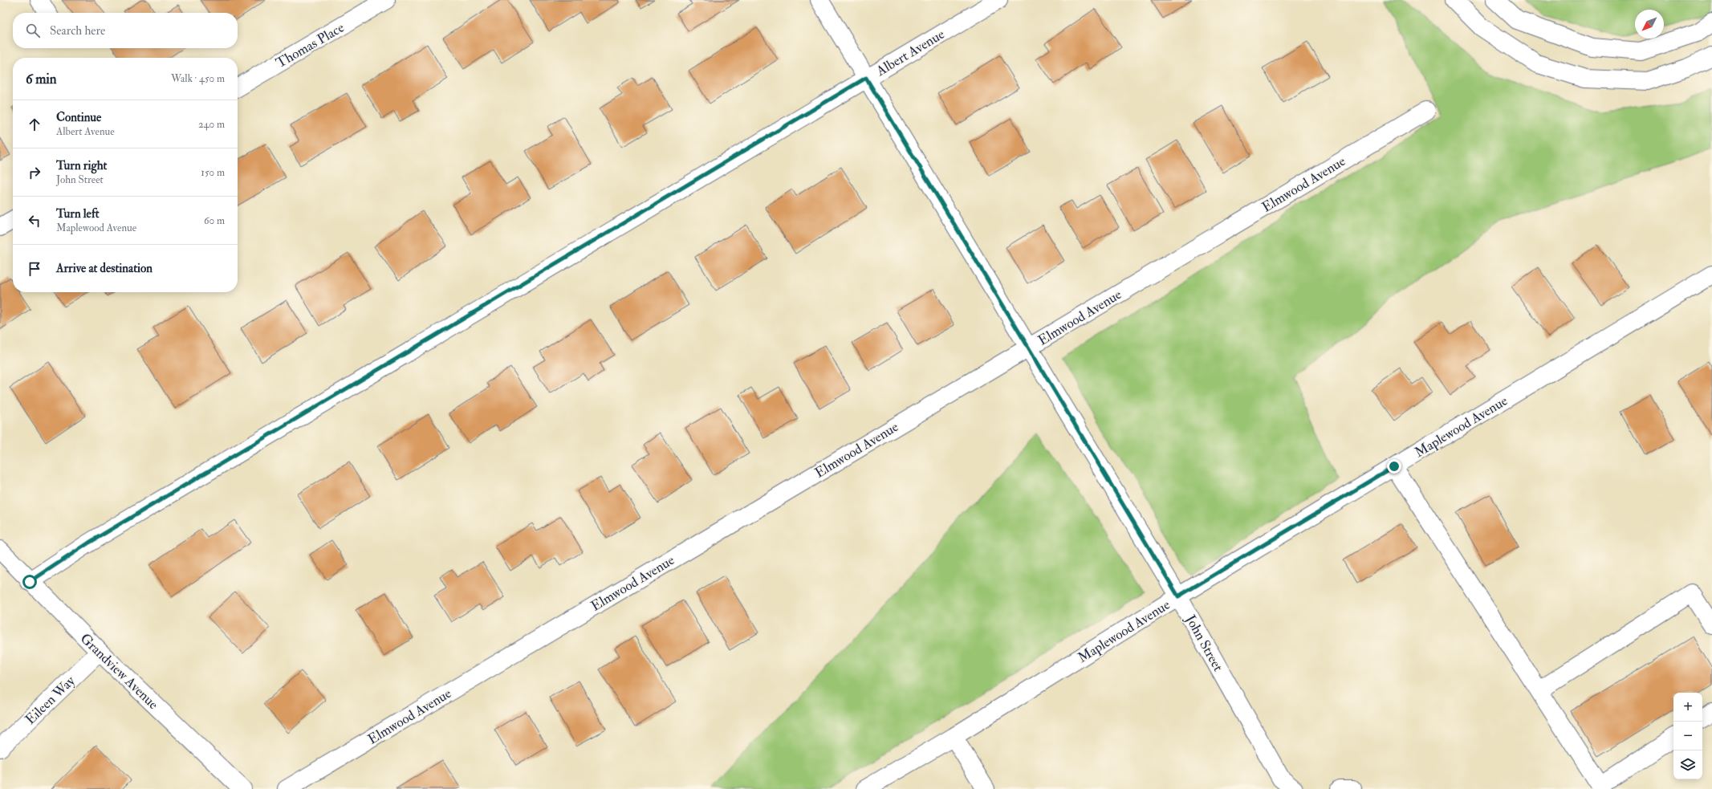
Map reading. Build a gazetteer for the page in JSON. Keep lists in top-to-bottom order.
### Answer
{
  "streets": {
    "main road": [
      "Thomas Place",
      "Albert Avenue",
      "Elmwood Avenue",
      "Maplewood Avenue",
      "John Street",
      "Grandview Avenue",
      "Eileen Way"
    ]
  },
  "crossings": [
    ["Albert Avenue", "John Street"],
    ["Albert Avenue", "Grandview Avenue"],
    ["Elmwood Avenue", "John Street"],
    ["Maplewood Avenue", "John Street"],
    ["Grandview Avenue", "Eileen Way"]
  ],
  "north": "bottom left",
  "page": {
    "search": "Search here",
    "heading": ["6 min", "Walk · 450 m"],
    "list": [
      ["Continue", "Albert Avenue", "240 m"],
      ["Turn right", "John Street", "150 m"],
      ["Turn left", "Maplewood Avenue", "60 m"],
      "Arrive at destination"
    ],
    "map_buttons": ["+", "−"]
  }
}
